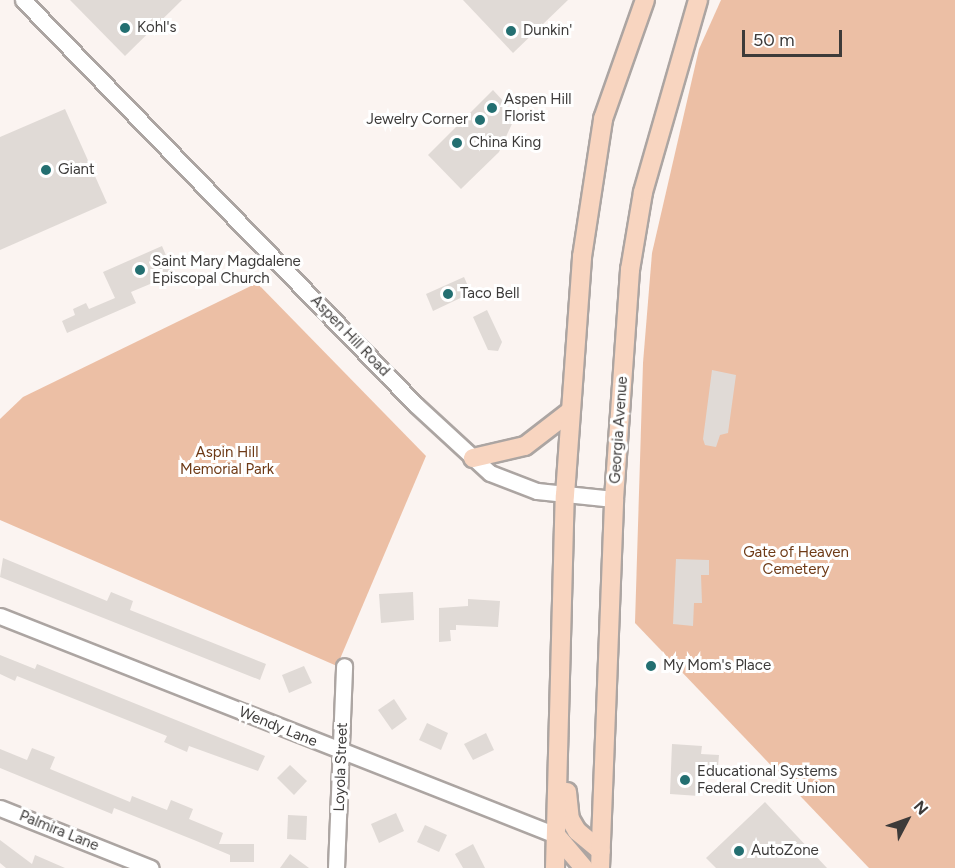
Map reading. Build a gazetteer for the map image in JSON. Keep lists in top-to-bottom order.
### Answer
{
  "streets": {
    "main road": ["Georgia Avenue"],
    "street": [
      "Aspen Hill Road",
      "Wendy Lane",
      "Loyola Street",
      "Palmira Lane"
    ]
  },
  "crossings": [
    ["Aspen Hill Road", "Georgia Avenue"],
    ["Wendy Lane", "Loyola Street"]
  ],
  "parks": ["Aspin Hill Memorial Park", "Gate of Heaven Cemetery"],
  "places": [
    "Kohl's",
    "Dunkin'",
    "Aspen Hill Florist",
    "Jewelry Corner",
    "China King",
    "Giant",
    "Saint Mary Magdalene Episcopal Church",
    "Taco Bell",
    "My Mom's Place",
    "Educational Systems Federal Credit Union",
    "AutoZone"
  ],
  "scale_bar": "50 m",
  "north": "top right"
}
